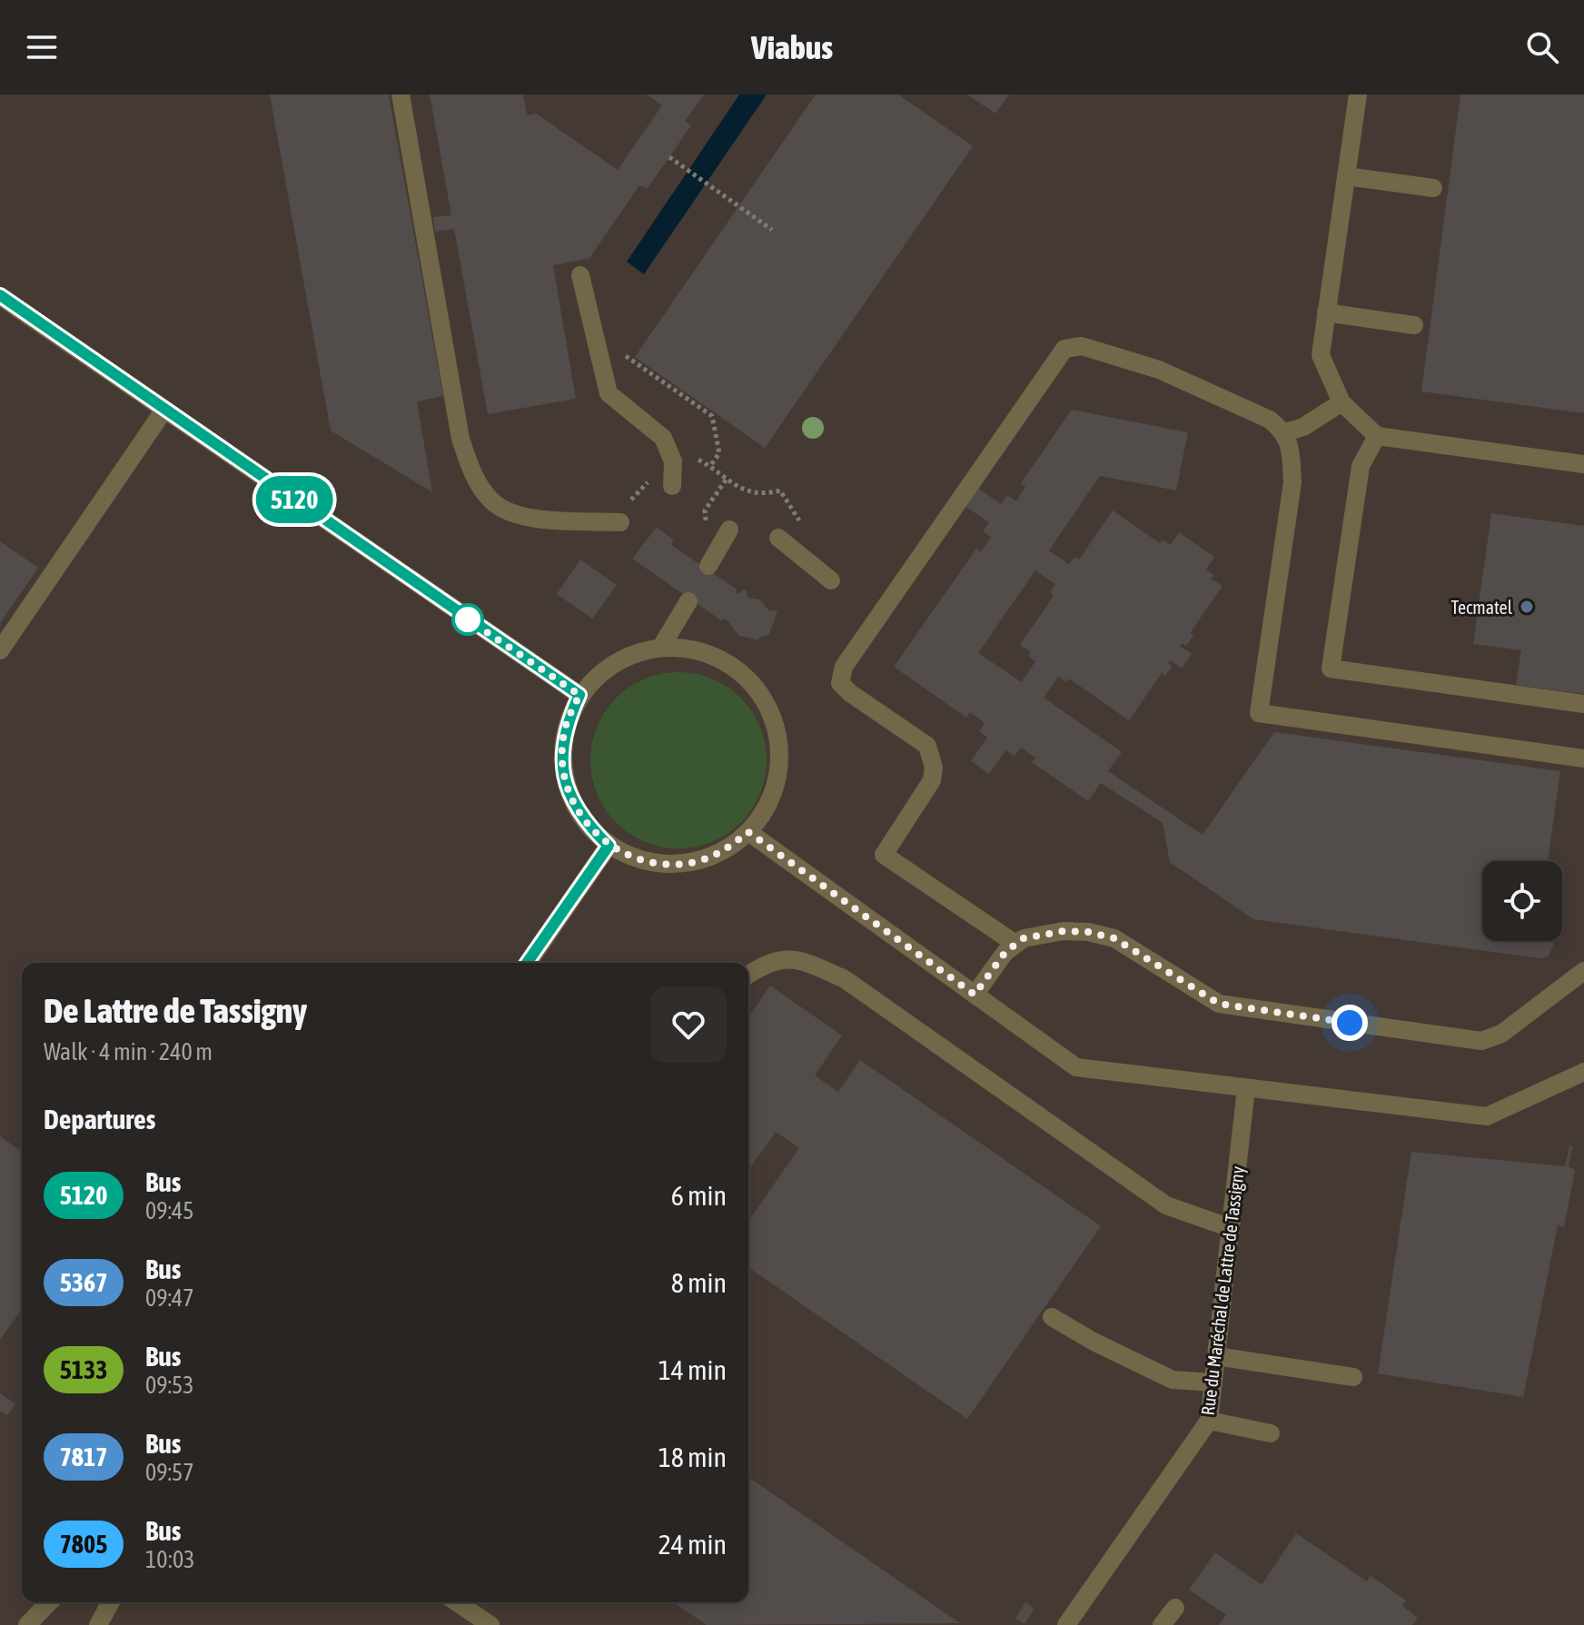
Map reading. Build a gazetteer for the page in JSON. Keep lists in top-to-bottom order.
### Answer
{
  "streets": {
    "street": ["Rue du Maréchal de Lattre de Tassigny"]
  },
  "places": ["Tecmatel"],
  "lines": ["bus line 5120"],
  "page": {
    "header": "Viabus",
    "on_map": "5120",
    "heading": [
      ["De Lattre de Tassigny", "Walk · 4 min · 240 m"],
      "Departures"
    ],
    "list": [
      {
        "mark": "5120",
        "name": "Bus",
        "note": "09:45",
        "value": "6 min"
      },
      {
        "mark": "5367",
        "name": "Bus",
        "note": "09:47",
        "value": "8 min"
      },
      {
        "mark": "5133",
        "name": "Bus",
        "note": "09:53",
        "value": "14 min"
      },
      {
        "mark": "7817",
        "name": "Bus",
        "note": "09:57",
        "value": "18 min"
      },
      {
        "mark": "7805",
        "name": "Bus",
        "note": "10:03",
        "value": "24 min"
      }
    ]
  }
}
